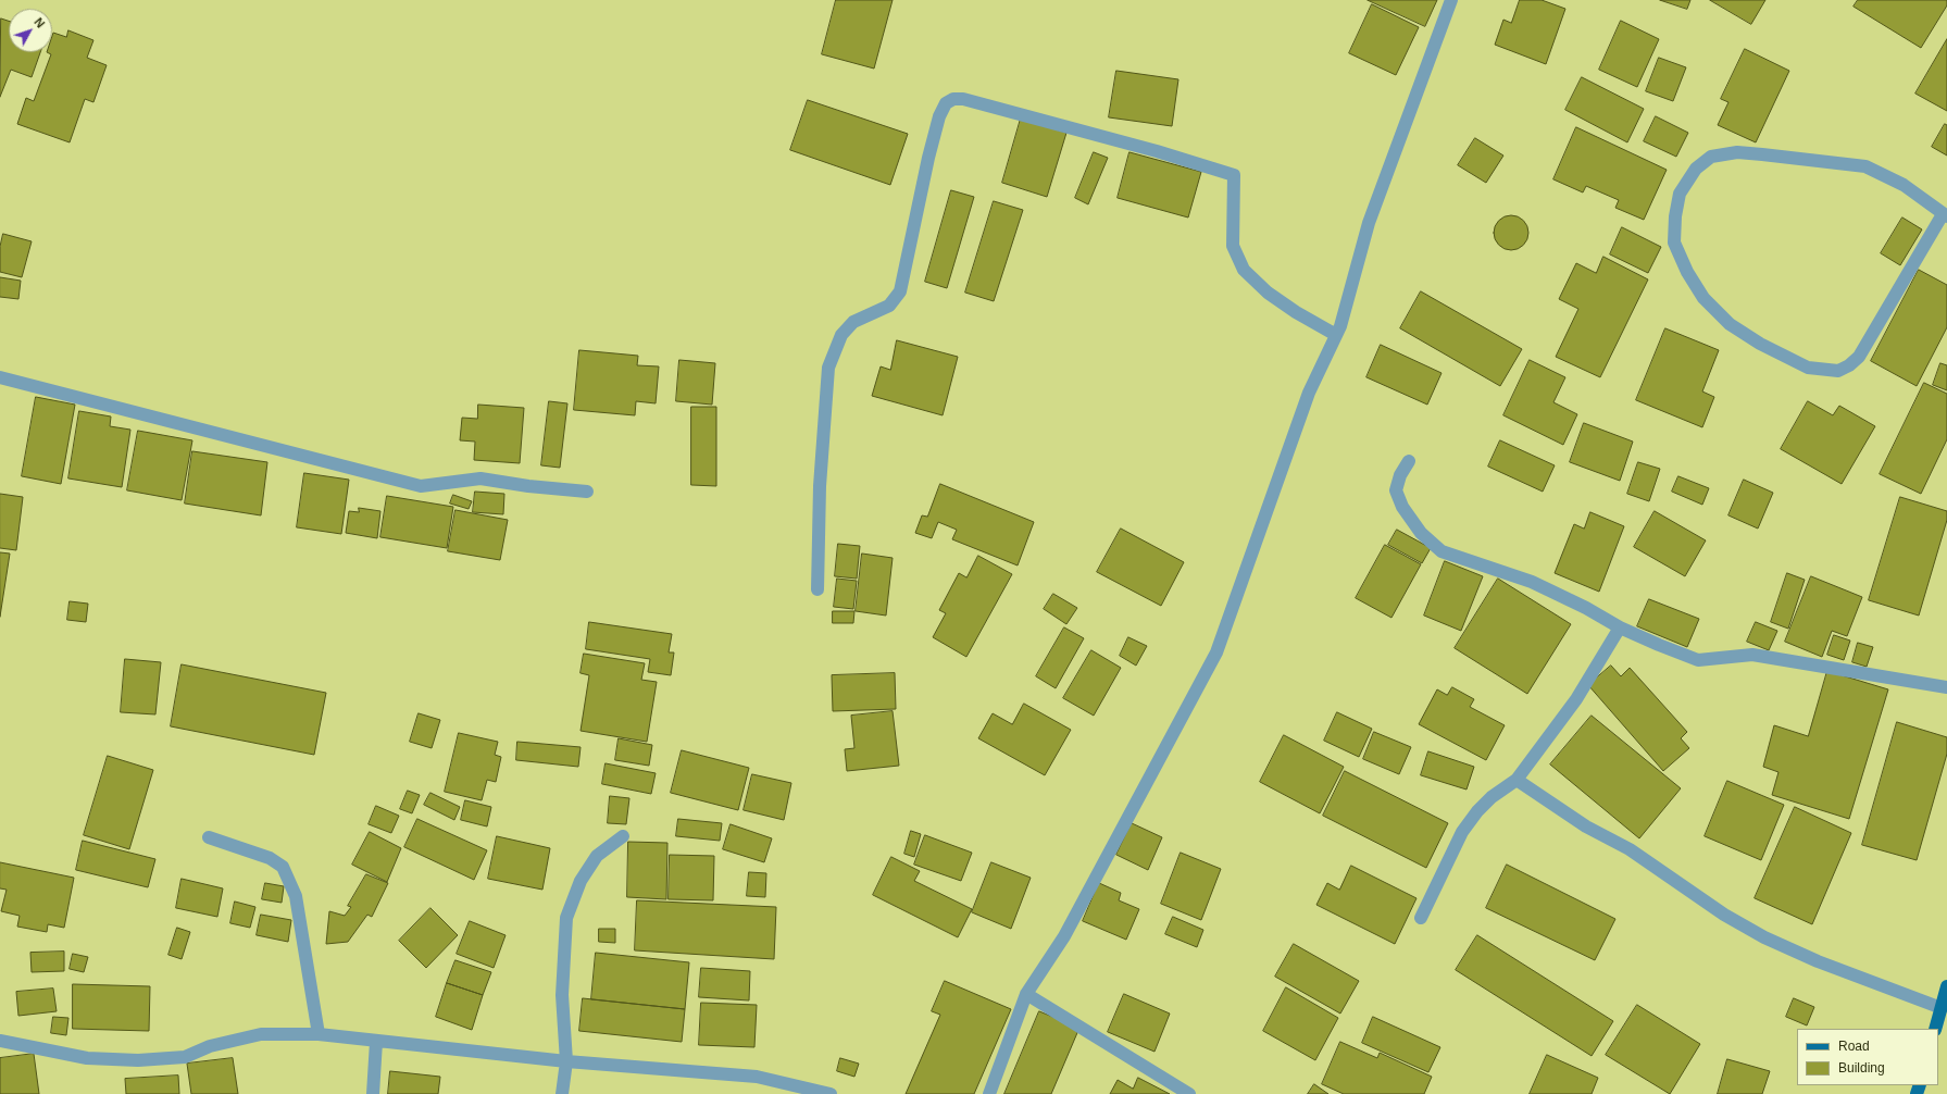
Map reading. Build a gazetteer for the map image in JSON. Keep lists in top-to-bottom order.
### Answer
{
  "legend": ["Road", "Building"],
  "north": "top right"
}
